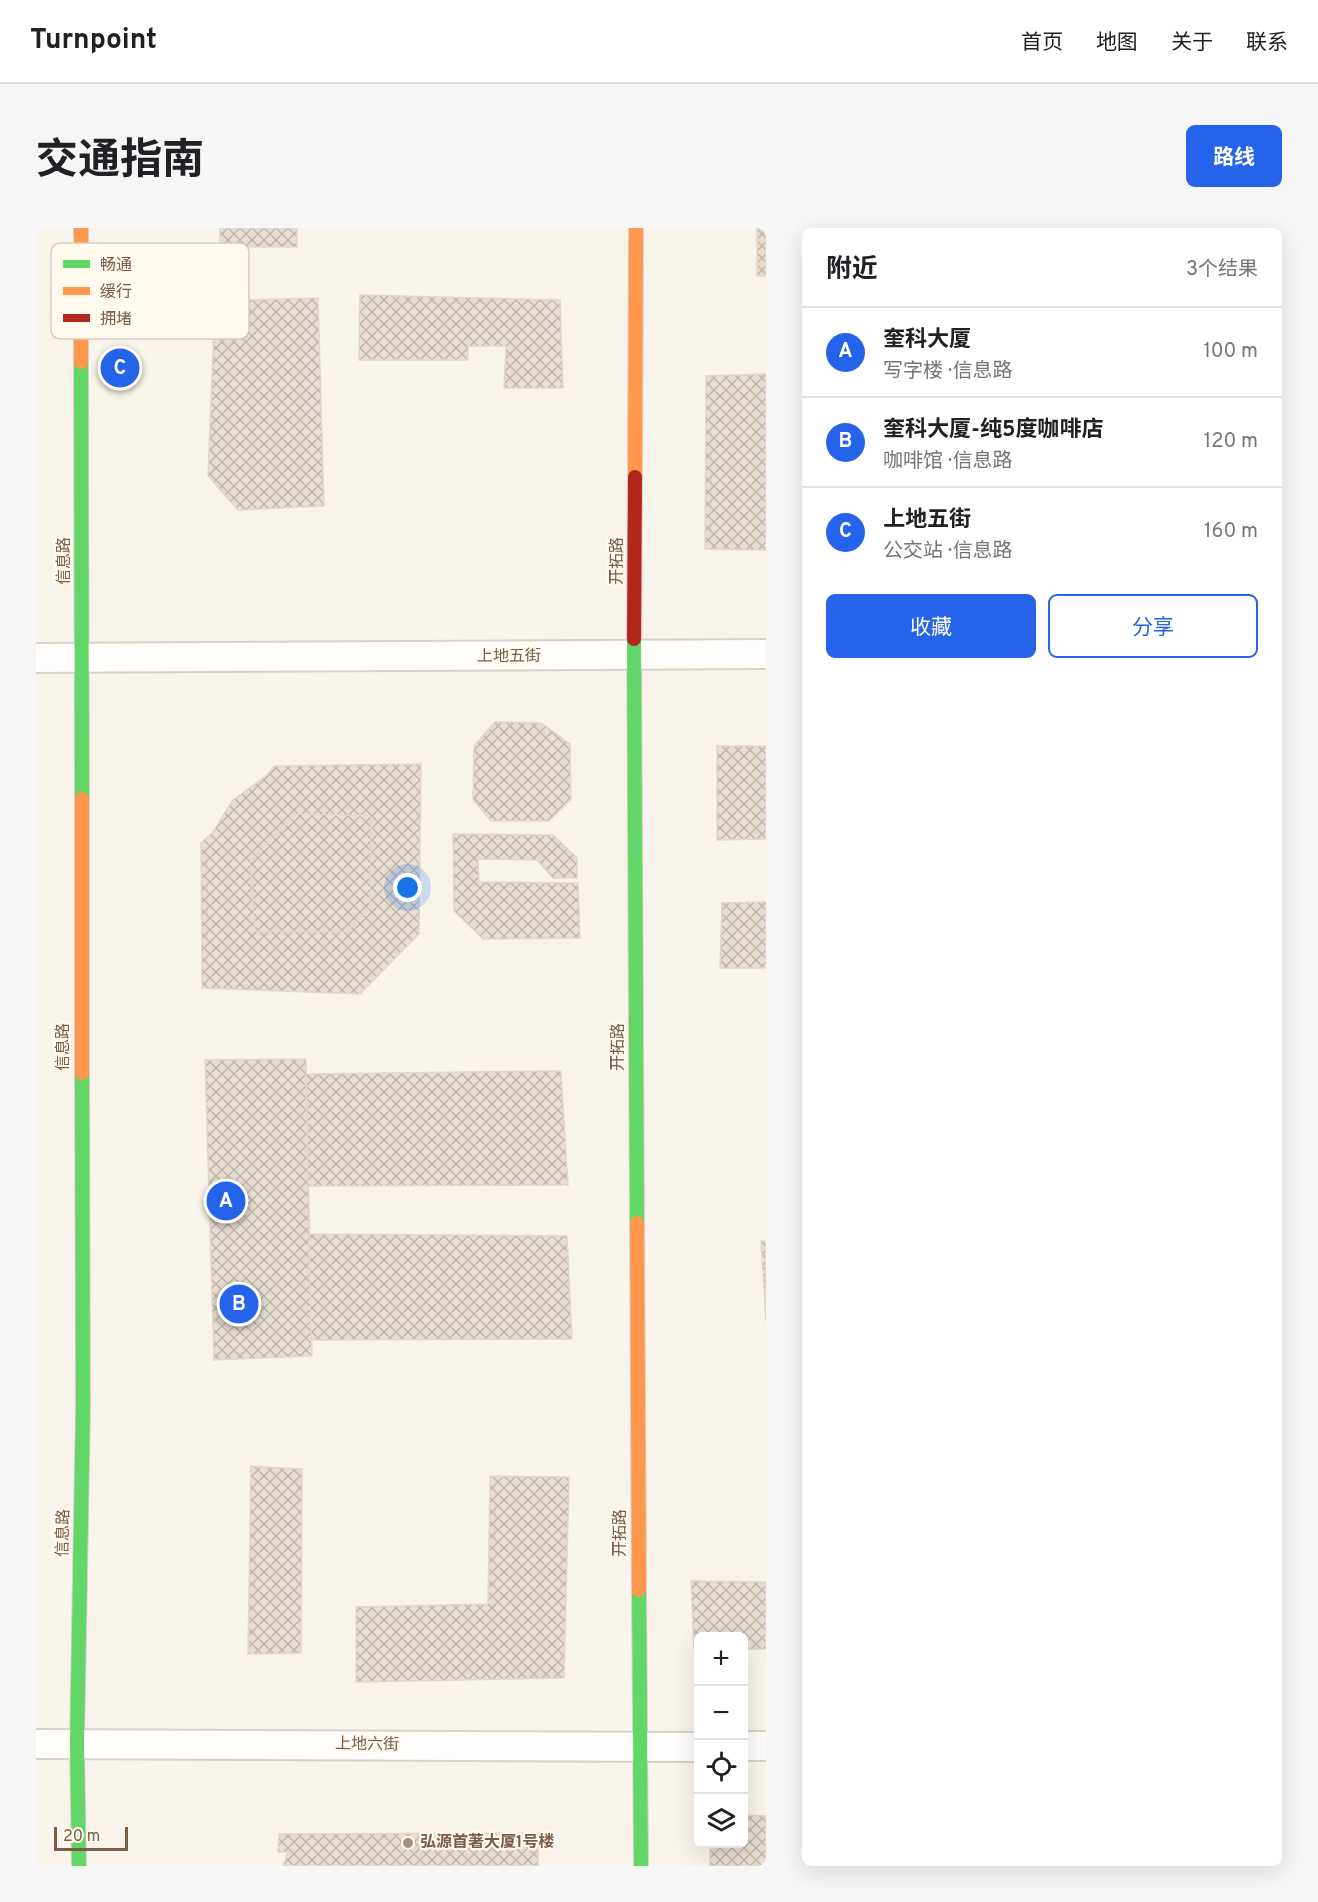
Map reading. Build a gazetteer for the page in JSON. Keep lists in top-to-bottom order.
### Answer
{
  "streets": {
    "main road": ["信息路", "开拓路"],
    "street": ["上地五街", "上地六街"]
  },
  "crossings": [
    ["信息路", "上地五街"],
    ["信息路", "上地六街"],
    ["开拓路", "上地五街"],
    ["开拓路", "上地六街"]
  ],
  "places": ["弘源首著大厦1号楼"],
  "legend": ["畅通", "缓行", "拥堵"],
  "scale_bar": "20 m",
  "page": {
    "header": "Turnpoint",
    "nav": [
      "首页",
      "地图",
      "关于",
      "联系"
    ],
    "title": "交通指南",
    "buttons": [
      "路线",
      ["收藏", "分享"]
    ],
    "heading": ["附近", "3个结果"],
    "list": [
      {
        "mark": "A",
        "name": "奎科大厦",
        "note": "写字楼 · 信息路",
        "value": "100 m"
      },
      {
        "mark": "B",
        "name": "奎科大厦-纯5度咖啡店",
        "note": "咖啡馆 · 信息路",
        "value": "120 m"
      },
      {
        "mark": "C",
        "name": "上地五街",
        "note": "公交站 · 信息路",
        "value": "160 m"
      }
    ],
    "pins": ["C", "A", "B"],
    "map_buttons": ["+", "−"],
    "scale": "20 m"
  }
}
